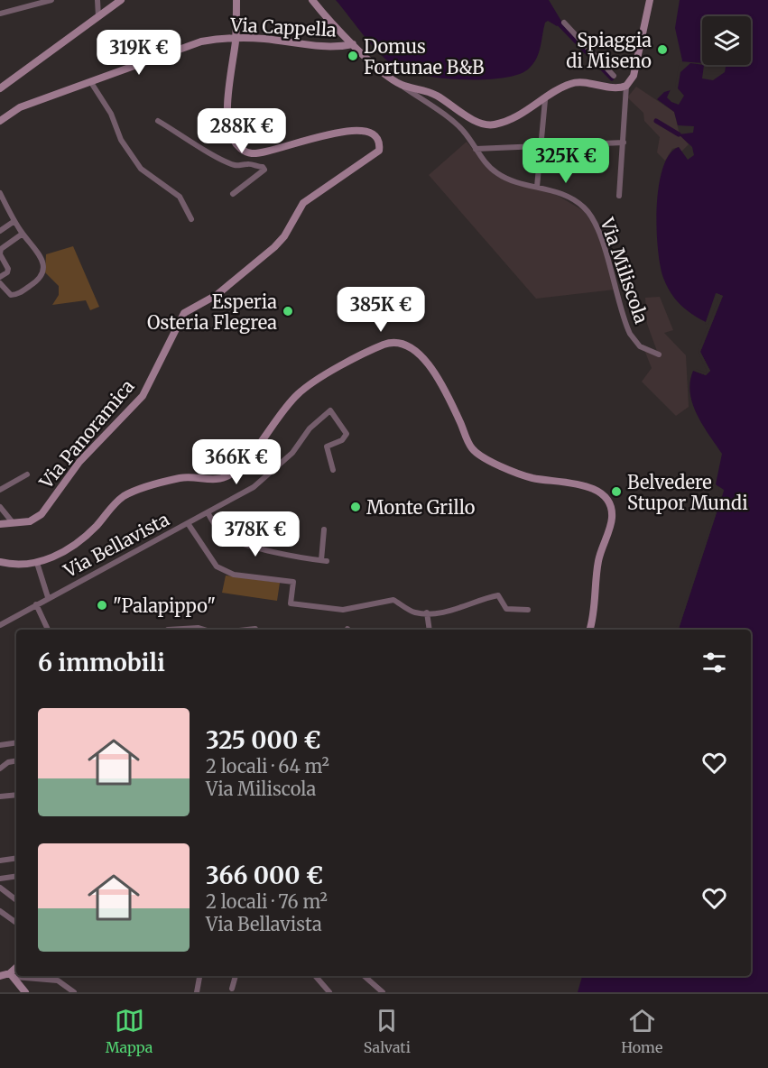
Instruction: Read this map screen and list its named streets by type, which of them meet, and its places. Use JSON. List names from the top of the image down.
{
  "streets": {
    "street": [
      "Via Cappella",
      "Via Miliscola",
      "Via Panoramica",
      "Via Bellavista"
    ]
  },
  "crossings": [
    ["Via Cappella", "Via Miliscola"]
  ],
  "places": [
    "Spiaggia di Miseno",
    "Domus Fortunae B&B",
    "Esperia Osteria Flegrea",
    "Belvedere Stupor Mundi",
    "Monte Grillo",
    "\"Palapippo\""
  ],
  "page": {
    "price": [
      "319K €",
      "288K €",
      "325K €",
      "385K €",
      "366K €",
      "378K €"
    ],
    "heading": "6 immobili",
    "list": [
      {
        "name": "325 000 €",
        "note": "2 locali · 64 m² · Via Miliscola"
      },
      {
        "name": "366 000 €",
        "note": "2 locali · 76 m² · Via Bellavista"
      }
    ],
    "tabs": ["Mappa", "Salvati", "Home"]
  }
}
